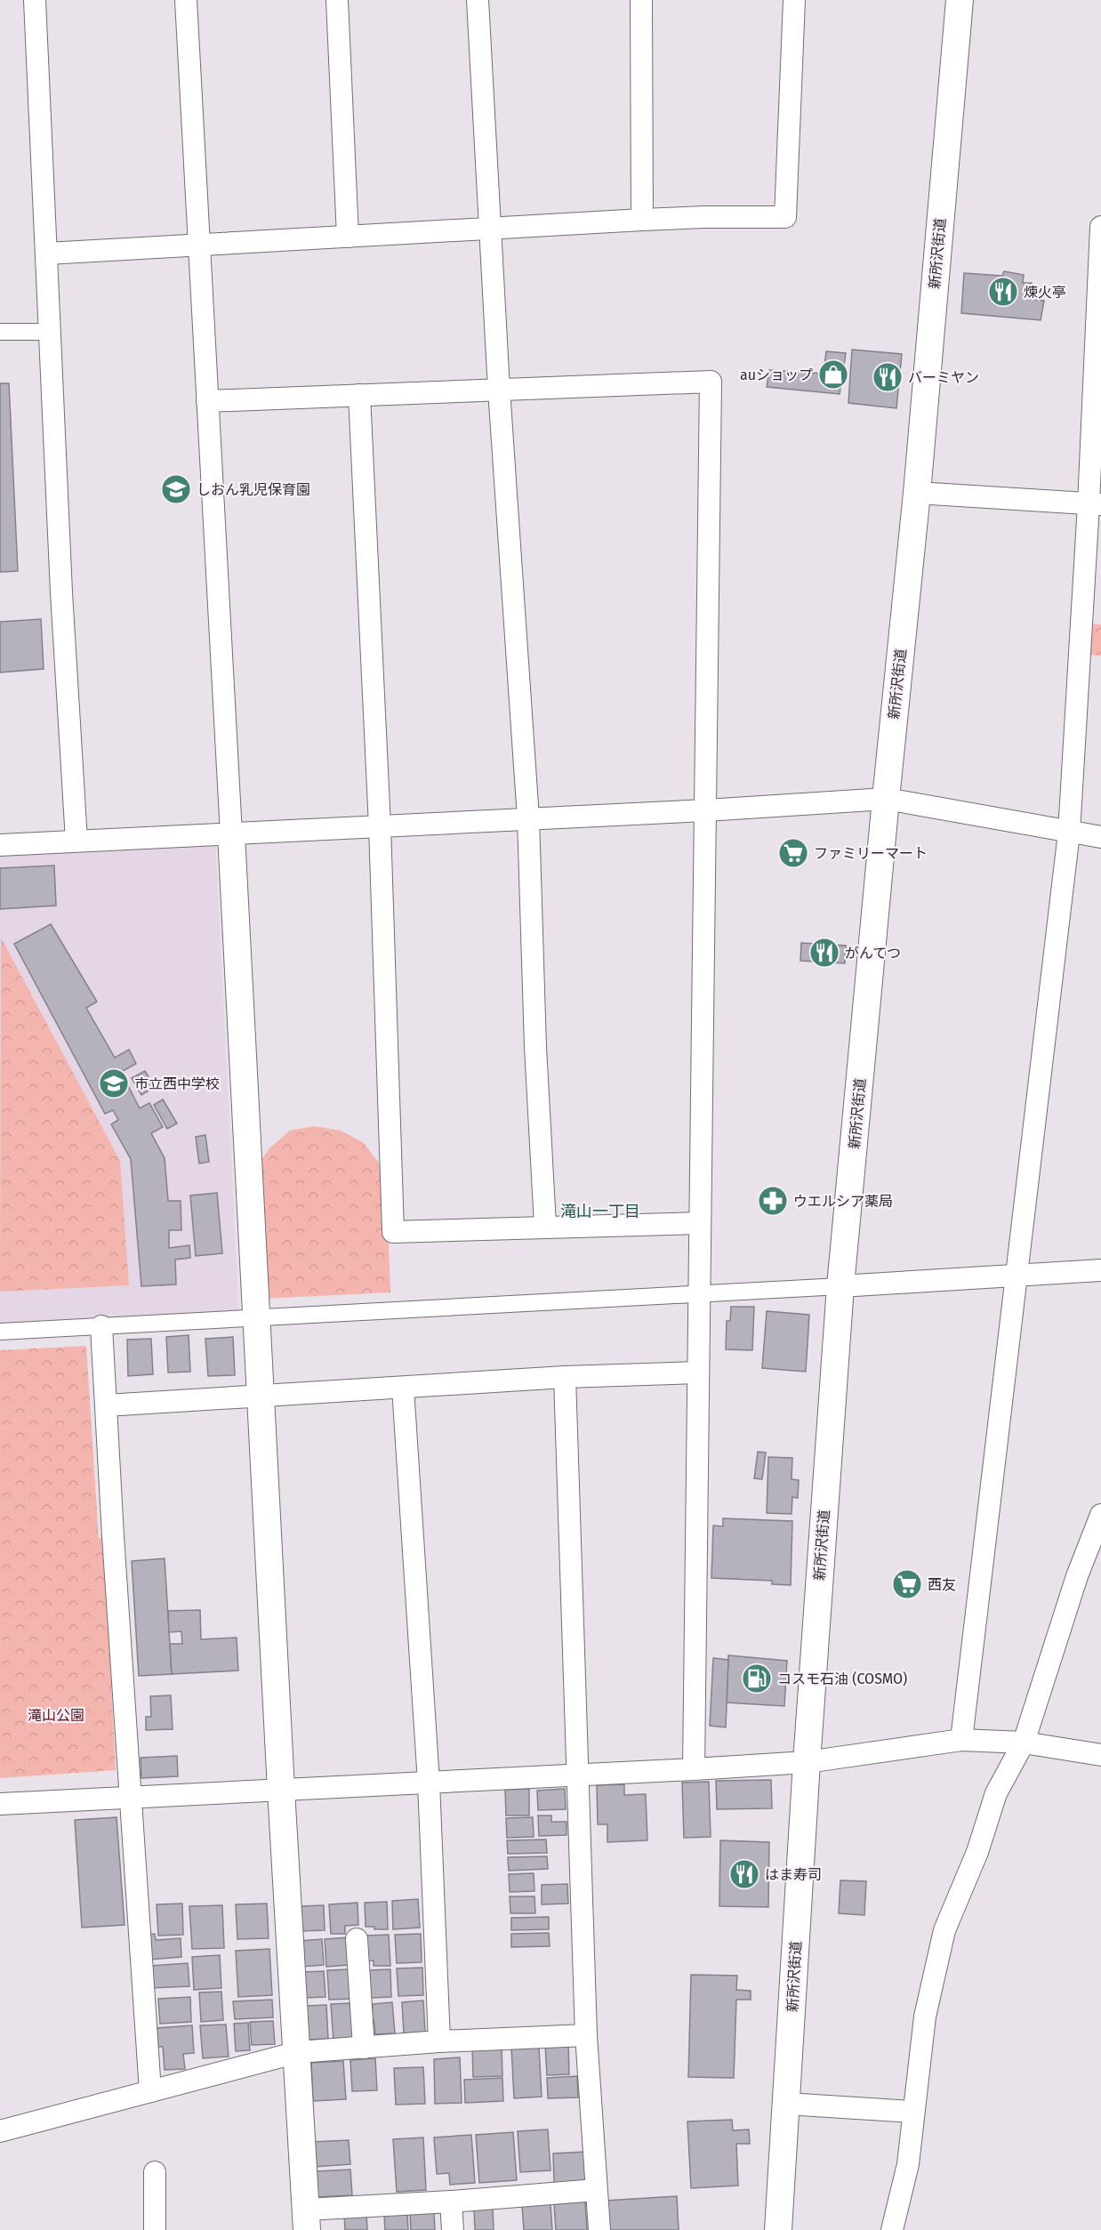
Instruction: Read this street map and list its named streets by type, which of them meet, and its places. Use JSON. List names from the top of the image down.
{
  "streets": {
    "street": ["新所沢街道"]
  },
  "districts": ["滝山一丁目"],
  "parks": ["滝山公園"],
  "places": {
    "restaurant": [
      "煉火亭",
      "バーミヤン",
      "がんてつ",
      "はま寿司"
    ],
    "shop": ["auショップ"],
    "school or university": ["しおん乳児保育園", "市立西中学校"],
    "supermarket": ["ファミリーマート", "西友"],
    "pharmacy": ["ウエルシア薬局"],
    "fuel station": ["コスモ石油 (COSMO)"]
  }
}
